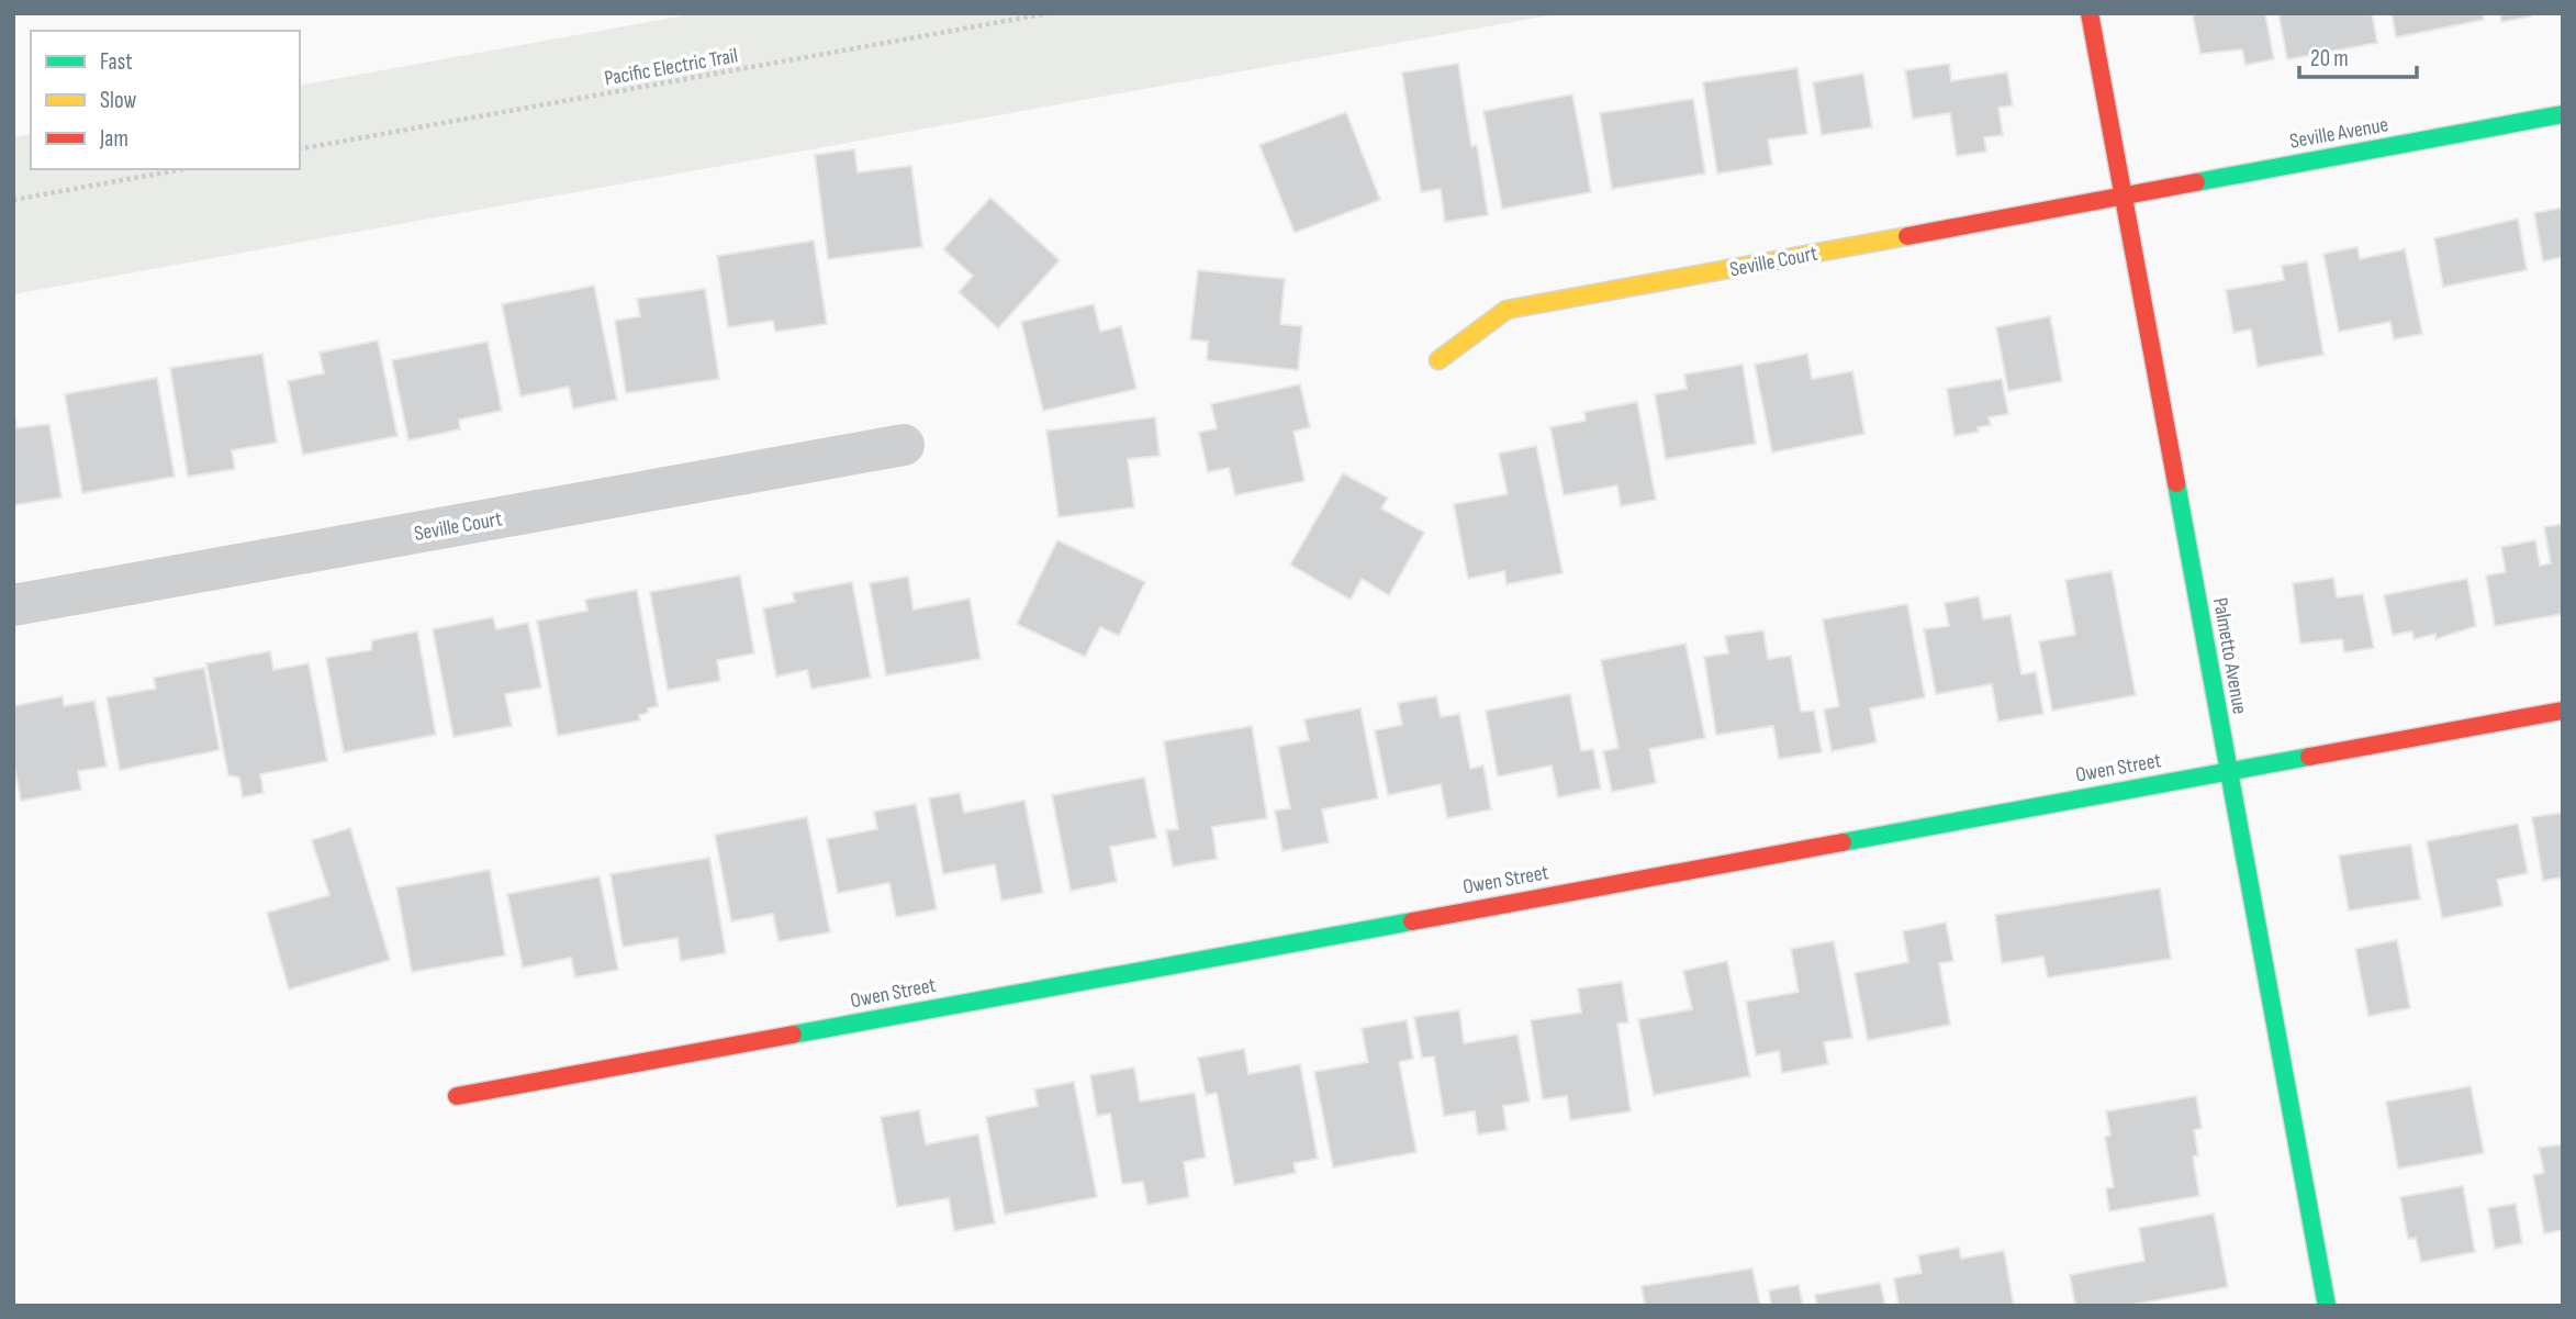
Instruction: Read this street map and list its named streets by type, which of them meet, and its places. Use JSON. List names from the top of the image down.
{
  "streets": {
    "street": [
      "Seville Avenue",
      "Seville Court",
      "Palmetto Avenue",
      "Owen Street"
    ],
    "path": ["Pacific Electric Trail"]
  },
  "crossings": [
    ["Seville Avenue", "Seville Court"],
    ["Seville Avenue", "Palmetto Avenue"],
    ["Seville Court", "Palmetto Avenue"],
    ["Palmetto Avenue", "Owen Street"]
  ],
  "legend": ["Fast", "Slow", "Jam"],
  "scale_bar": "20 m"
}
